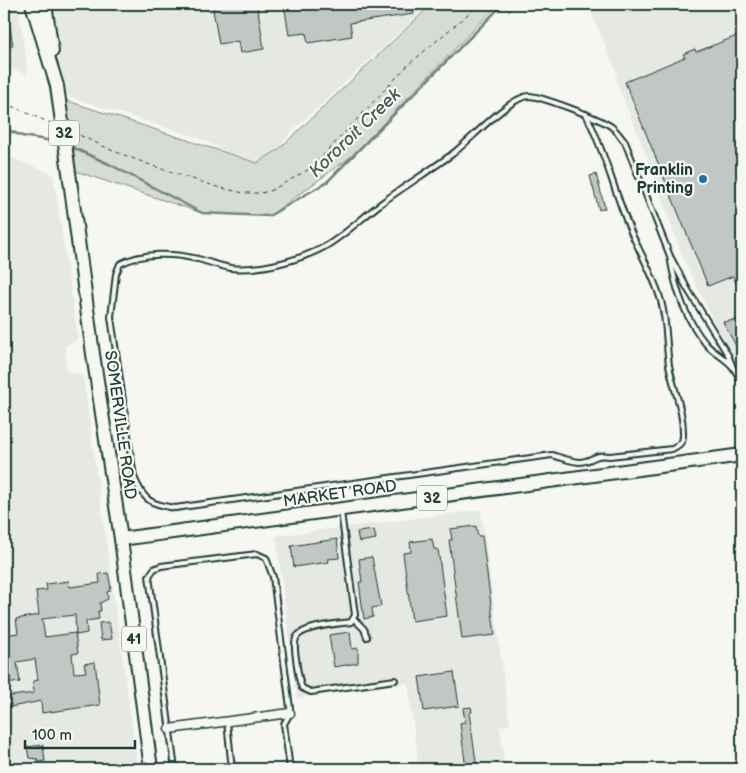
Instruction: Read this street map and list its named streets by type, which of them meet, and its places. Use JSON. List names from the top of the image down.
{
  "streets": {
    "main road": [
      "32",
      "SOMERVILLE ROAD",
      "MARKET ROAD",
      "41"
    ]
  },
  "crossings": [
    ["SOMERVILLE ROAD", "MARKET ROAD"]
  ],
  "water": ["Kororoit Creek"],
  "places": ["Franklin Printing"],
  "scale_bar": "100 m"
}
